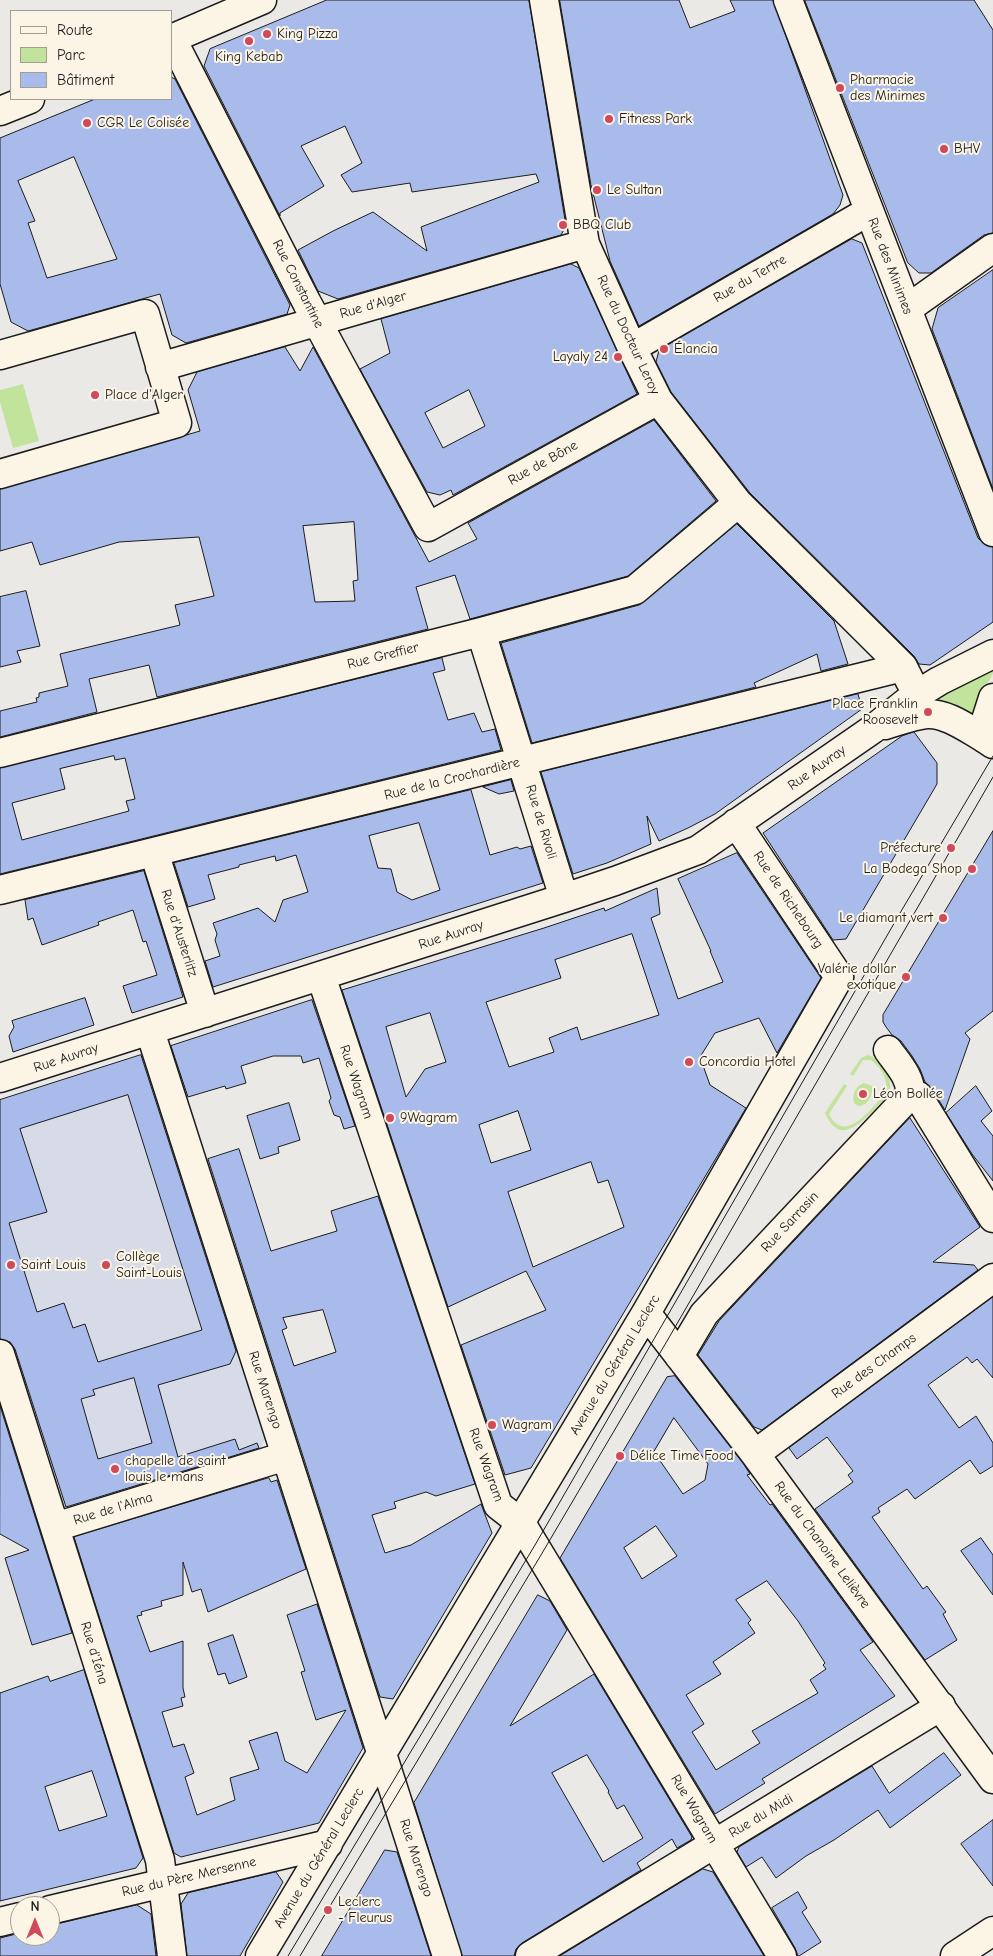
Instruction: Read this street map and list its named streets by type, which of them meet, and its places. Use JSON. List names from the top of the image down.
{
  "streets": {
    "street": [
      "Rue des Minimes",
      "Rue du Tertre",
      "Rue Constantine",
      "Rue d'Alger",
      "Rue du Docteur Leroy",
      "Rue de Bône",
      "Rue Greffier",
      "Rue Auvray",
      "Rue de la Crochardière",
      "Rue de Rivoli",
      "Rue de Richebourg",
      "Rue d'Austerlitz",
      "Rue Wagram",
      "Rue Sarrasin",
      "Avenue du Général Leclerc",
      "Rue des Champs",
      "Rue Marengo",
      "Rue de l'Alma",
      "Rue du Chanoine Lelièvre",
      "Rue d'Iéna",
      "Rue du Midi",
      "Rue du Père Mersenne"
    ]
  },
  "crossings": [
    ["Rue des Minimes", "Rue du Tertre"],
    ["Rue du Tertre", "Rue du Docteur Leroy"],
    ["Rue Constantine", "Rue d'Alger"],
    ["Rue Constantine", "Rue de Bône"],
    ["Rue d'Alger", "Rue du Docteur Leroy"],
    ["Rue du Docteur Leroy", "Rue de Bône"],
    ["Rue du Docteur Leroy", "Rue Greffier"],
    ["Rue du Docteur Leroy", "Rue Auvray"],
    ["Rue du Docteur Leroy", "Rue de la Crochardière"],
    ["Rue Greffier", "Rue de Rivoli"],
    ["Rue Auvray", "Rue de Rivoli"],
    ["Rue Auvray", "Rue de Richebourg"],
    ["Rue Auvray", "Rue d'Austerlitz"],
    ["Rue Auvray", "Rue Wagram"],
    ["Rue Auvray", "Rue Marengo"],
    ["Rue de la Crochardière", "Rue de Rivoli"],
    ["Rue de la Crochardière", "Rue d'Austerlitz"],
    ["Rue de Richebourg", "Avenue du Général Leclerc"],
    ["Rue Wagram", "Avenue du Général Leclerc"],
    ["Rue Wagram", "Rue du Midi"],
    ["Rue Sarrasin", "Rue du Chanoine Lelièvre"],
    ["Avenue du Général Leclerc", "Rue Marengo"],
    ["Avenue du Général Leclerc", "Rue du Chanoine Lelièvre"],
    ["Avenue du Général Leclerc", "Rue du Père Mersenne"],
    ["Rue des Champs", "Rue du Chanoine Lelièvre"],
    ["Rue Marengo", "Rue de l'Alma"],
    ["Rue de l'Alma", "Rue d'Iéna"],
    ["Rue du Chanoine Lelièvre", "Rue du Midi"],
    ["Rue d'Iéna", "Rue du Père Mersenne"]
  ],
  "places": [
    "King Pizza",
    "King Kebab",
    "Pharmacie des Minimes",
    "Fitness Park",
    "CGR Le Colisée",
    "BHV",
    "Le Sultan",
    "BBQ Club",
    "Élancia",
    "Layaly 24",
    "Place d'Alger",
    "Place Franklin Roosevelt",
    "Préfecture",
    "La Bodega Shop",
    "Le diamant vert",
    "Valérie dollar exotique",
    "Concordia Hotel",
    "Léon Bollée",
    "9Wagram",
    "Saint Louis",
    "Collège Saint-Louis",
    "Wagram",
    "Délice Time Food",
    "chapelle de saint louis le mans",
    "Leclerc - Fleurus"
  ],
  "legend": ["Route", "Parc", "Bâtiment"],
  "north": "top"
}
